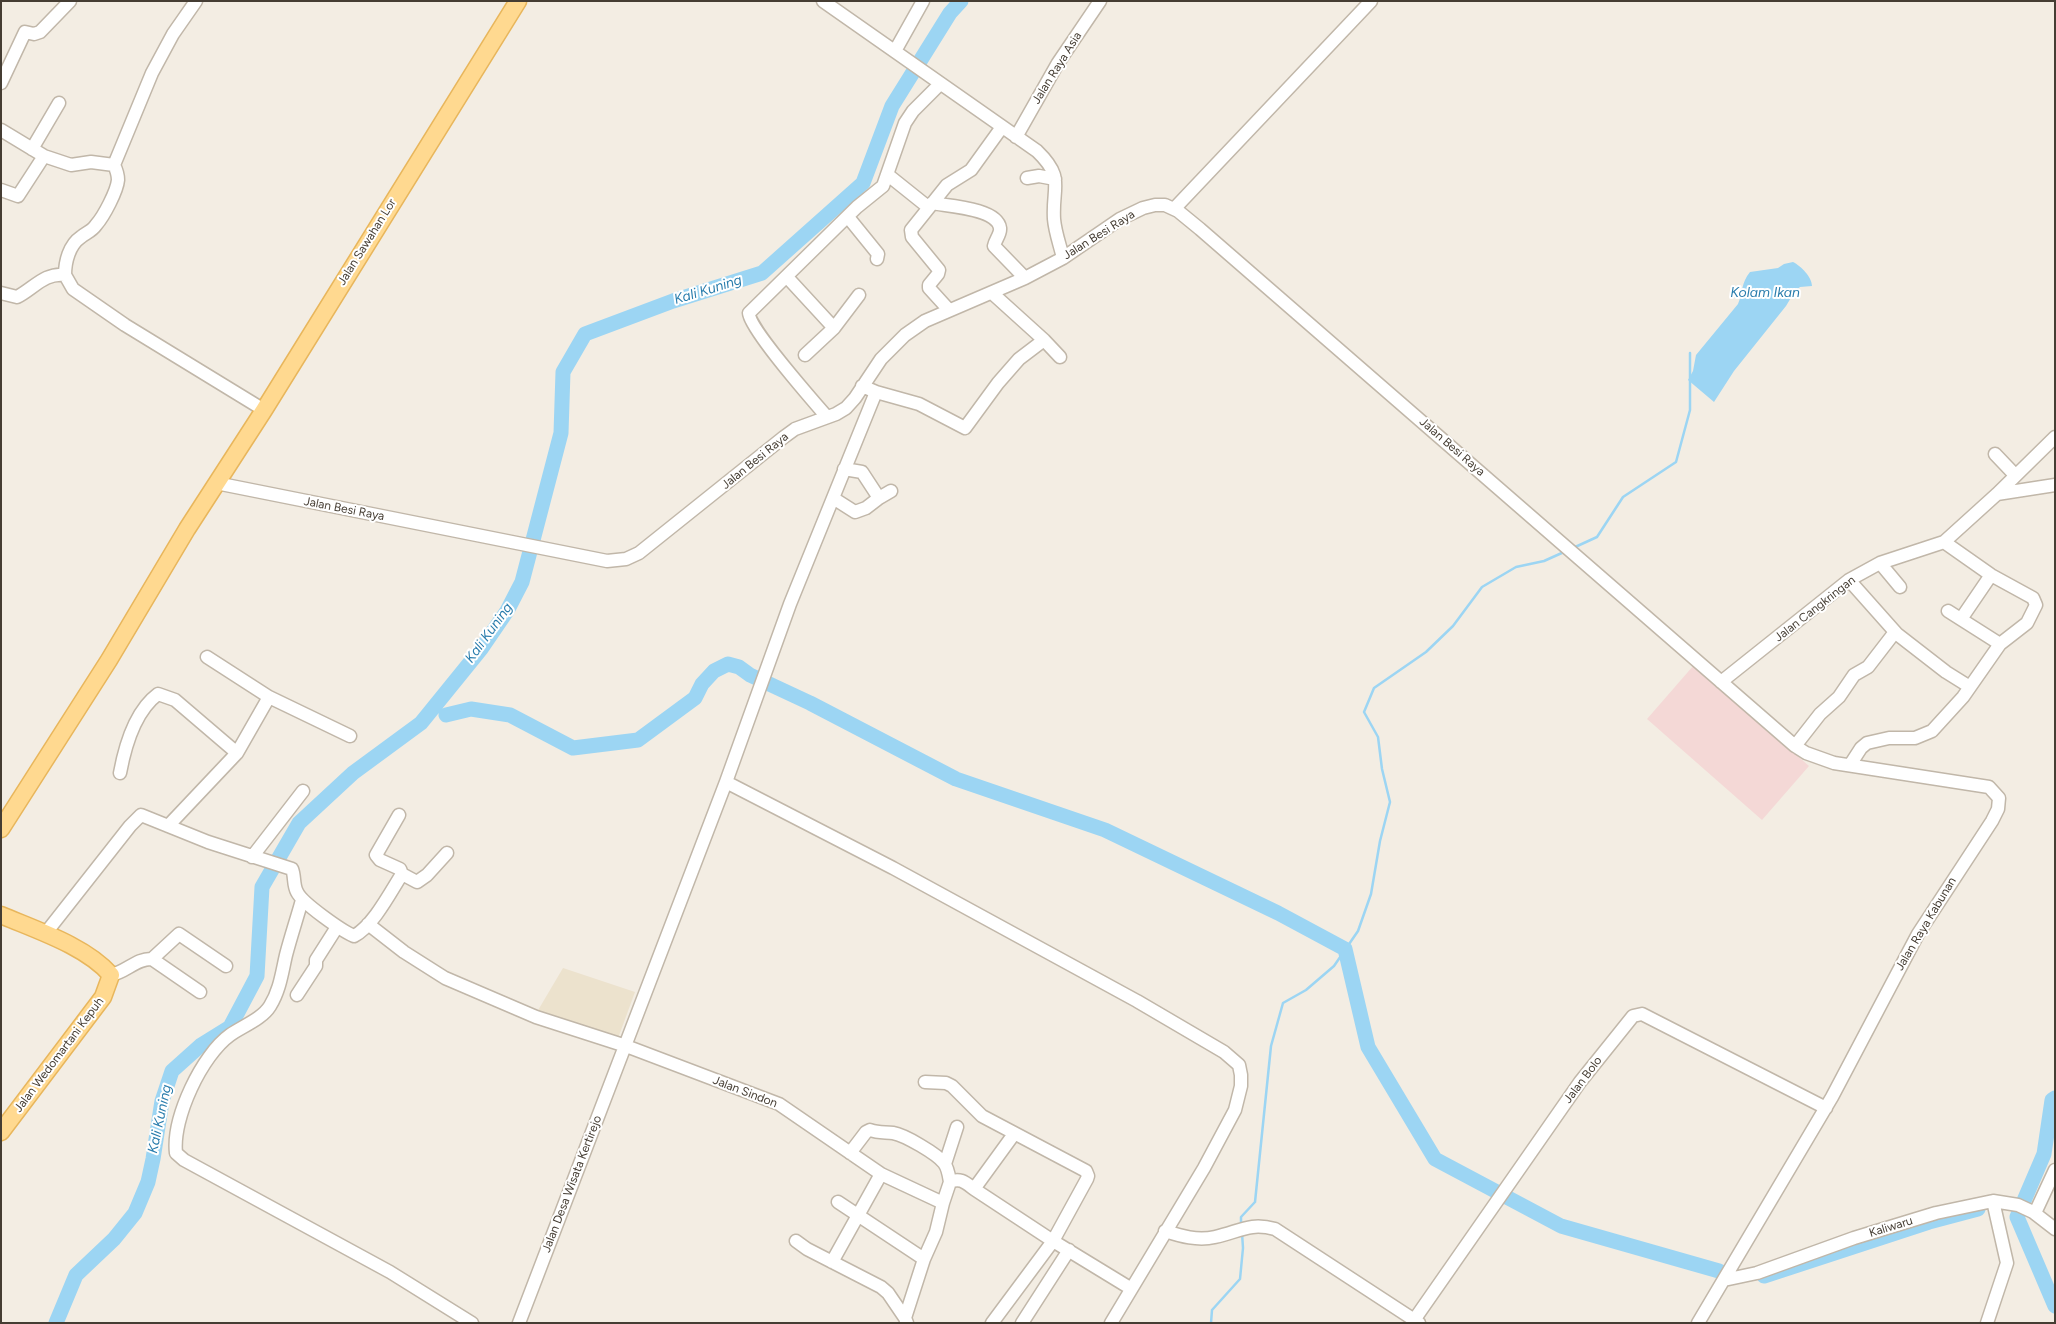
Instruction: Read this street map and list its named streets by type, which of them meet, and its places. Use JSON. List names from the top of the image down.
{
  "streets": {
    "main road": ["Jalan Sawahan Lor", "Jalan Wedomartani Kepuh"],
    "street": [
      "Jalan Raya Asia",
      "Jalan Besi Raya",
      "Jalan Cangkringan",
      "Jalan Raya Kabunan",
      "Jalan Bolo",
      "Jalan Sindon",
      "Jalan Desa Wisata Kertirejo",
      "Kaliwaru"
    ]
  },
  "crossings": [
    ["Jalan Besi Raya", "Jalan Sawahan Lor"],
    ["Jalan Besi Raya", "Jalan Cangkringan"],
    ["Jalan Besi Raya", "Jalan Raya Kabunan"],
    ["Jalan Cangkringan", "Jalan Raya Kabunan"],
    ["Jalan Raya Kabunan", "Jalan Bolo"],
    ["Jalan Raya Kabunan", "Kaliwaru"],
    ["Jalan Sindon", "Jalan Desa Wisata Kertirejo"]
  ],
  "water": ["Kali Kuning", "Kolam Ikan"]
}
